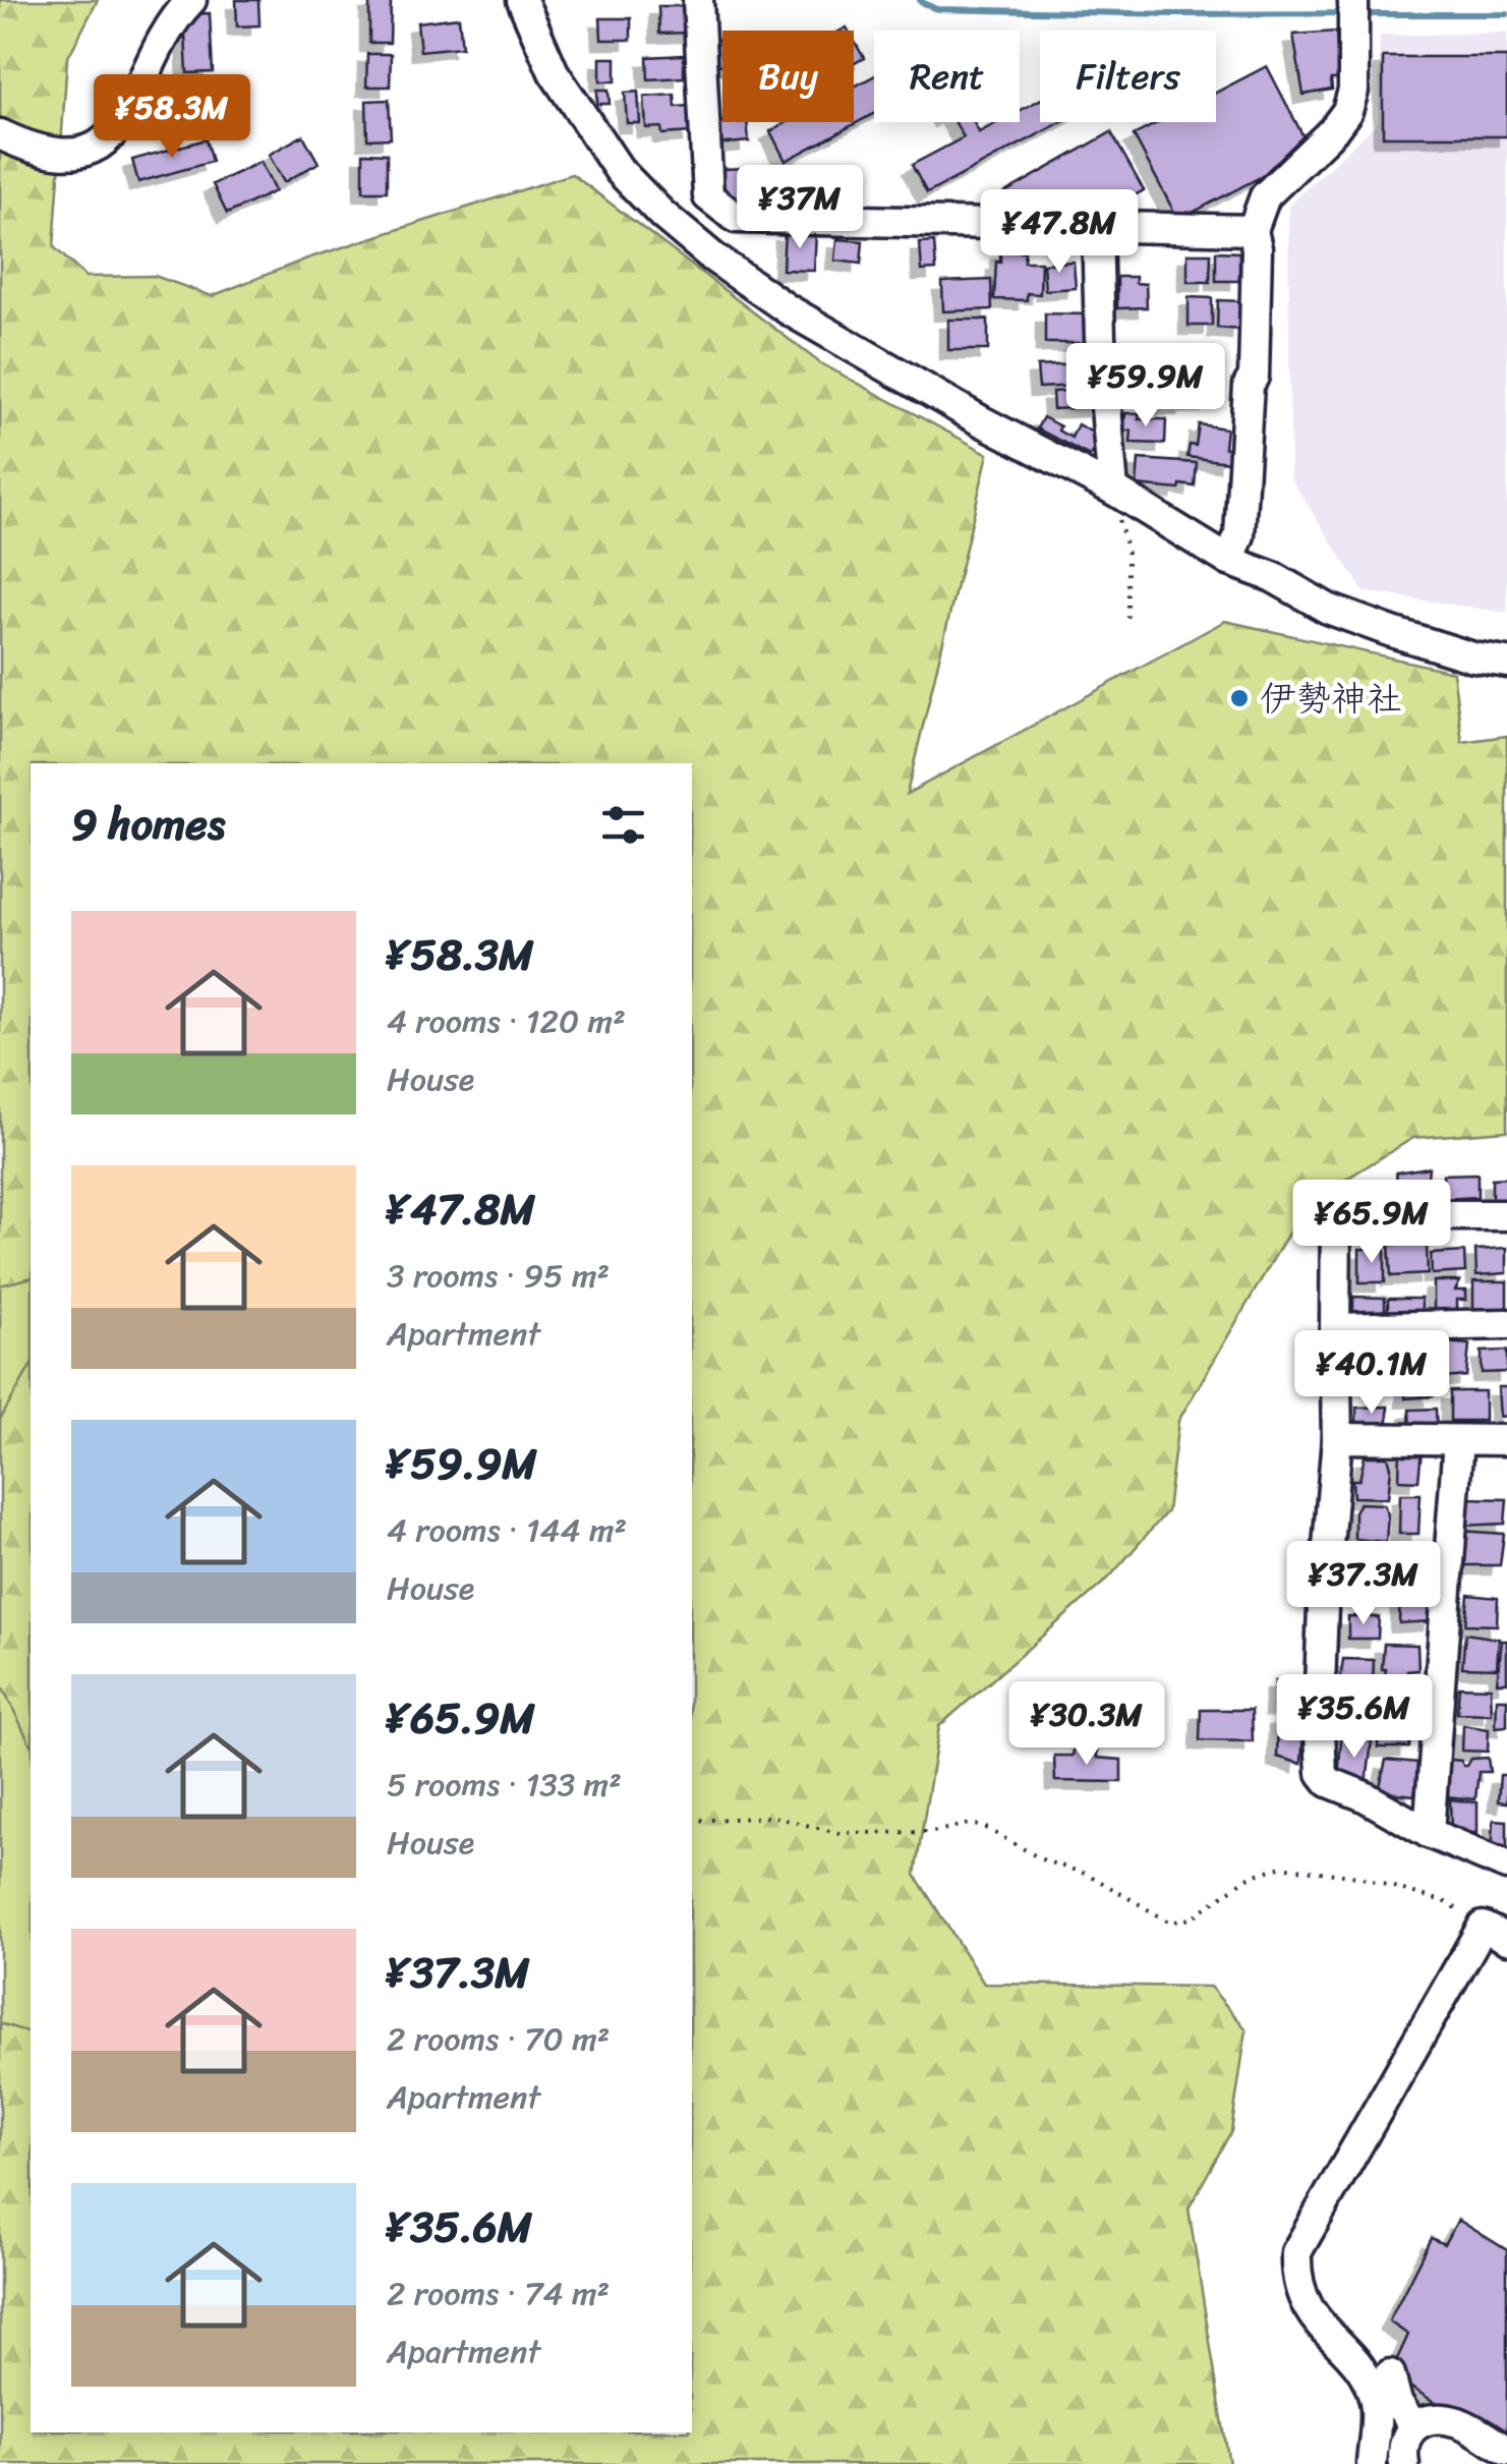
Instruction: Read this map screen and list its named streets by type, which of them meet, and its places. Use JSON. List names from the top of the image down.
{
  "places": ["伊勢神社"],
  "page": {
    "chip": ["Buy", "Rent", "Filters"],
    "price": [
      "¥58.3M",
      "¥37M",
      "¥47.8M",
      "¥59.9M",
      "¥65.9M",
      "¥40.1M",
      "¥37.3M",
      "¥35.6M",
      "¥30.3M"
    ],
    "heading": "9 homes",
    "list": [
      {
        "name": "¥58.3M",
        "note": "4 rooms · 120 m² · House"
      },
      {
        "name": "¥47.8M",
        "note": "3 rooms · 95 m² · Apartment"
      },
      {
        "name": "¥59.9M",
        "note": "4 rooms · 144 m² · House"
      },
      {
        "name": "¥65.9M",
        "note": "5 rooms · 133 m² · House"
      },
      {
        "name": "¥37.3M",
        "note": "2 rooms · 70 m² · Apartment"
      },
      {
        "name": "¥35.6M",
        "note": "2 rooms · 74 m² · Apartment"
      }
    ]
  }
}
